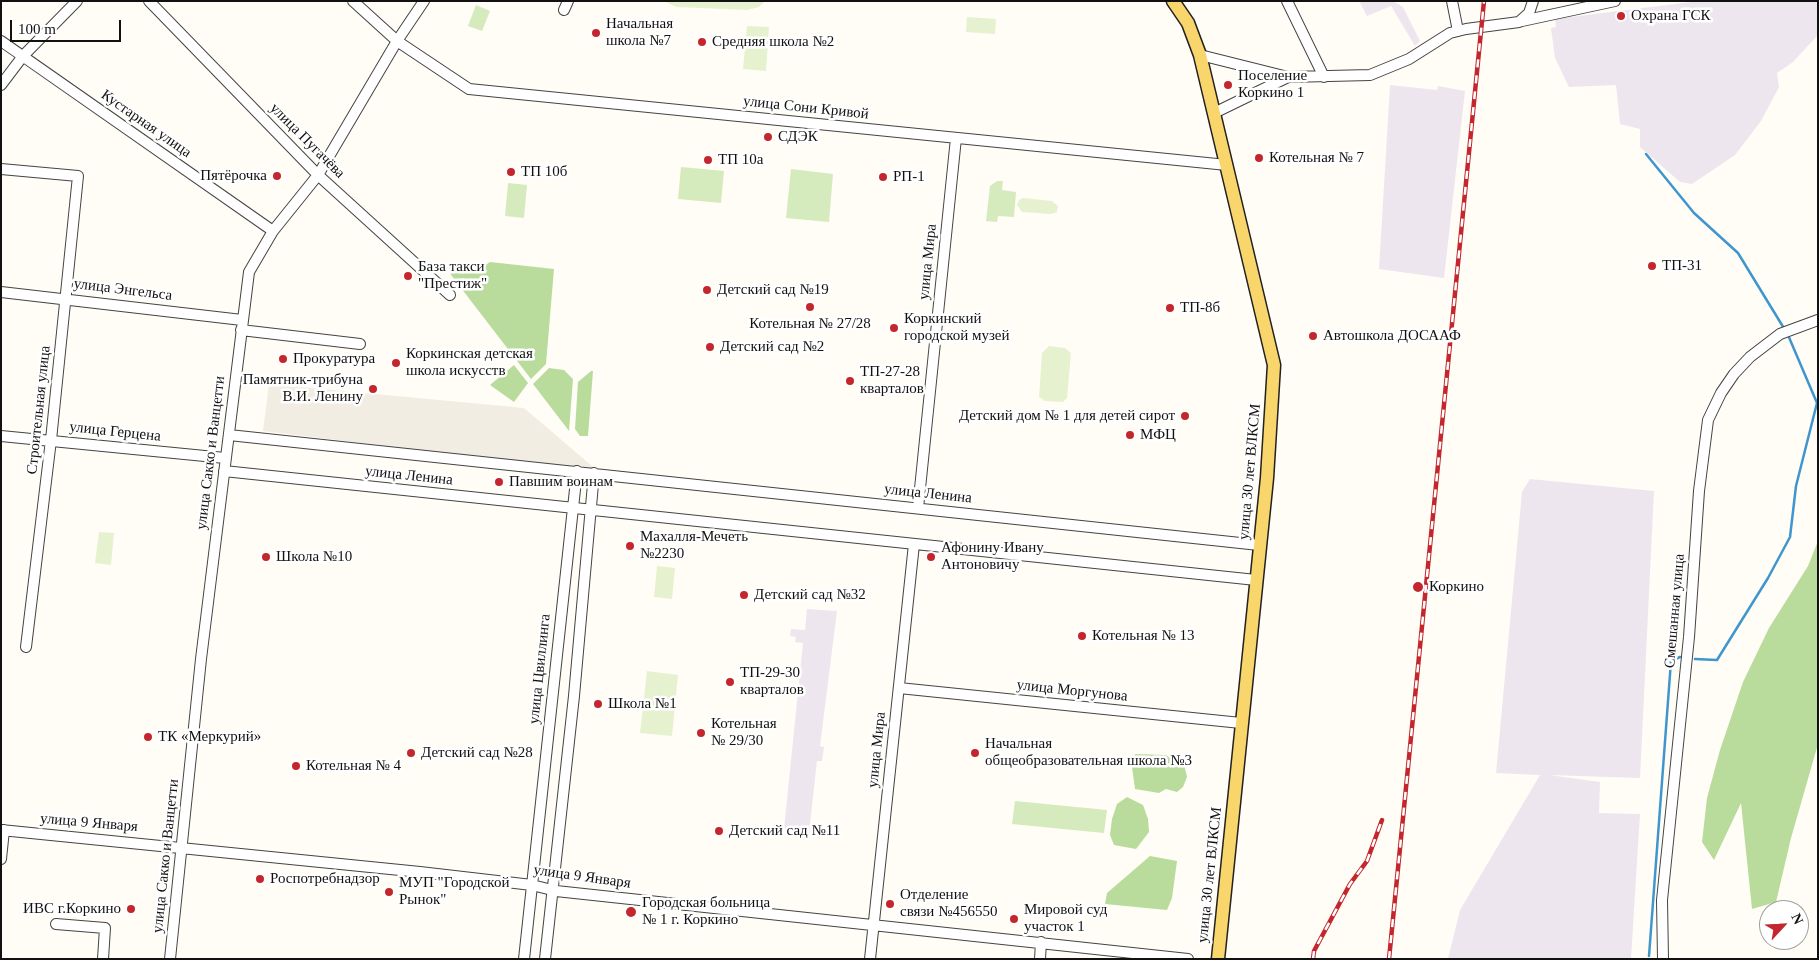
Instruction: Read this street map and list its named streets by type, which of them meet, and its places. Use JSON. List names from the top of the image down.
{
  "streets": {
    "main road": ["улица 30 лет ВЛКСМ"],
    "street": [
      "улица Сони Кривой",
      "Кустарная улица",
      "улица Пугачёва",
      "улица Мира",
      "улица Энгельса",
      "Строительная улица",
      "улица Герцена",
      "улица Сакко и Ванцетти",
      "улица Ленина",
      "Смешанная улица",
      "улица Цвиллинга",
      "улица Моргунова",
      "улица 9 Января"
    ]
  },
  "crossings": [
    ["улица Сони Кривой", "улица Мира"],
    ["улица Сони Кривой", "улица Сакко и Ванцетти"],
    ["улица Сони Кривой", "улица 30 лет ВЛКСМ"],
    ["Кустарная улица", "улица Сакко и Ванцетти"],
    ["улица Пугачёва", "улица Сакко и Ванцетти"],
    ["улица Мира", "улица Ленина"],
    ["улица Мира", "улица Моргунова"],
    ["улица Мира", "улица 9 Января"],
    ["улица Энгельса", "Строительная улица"],
    ["улица Энгельса", "улица Сакко и Ванцетти"],
    ["Строительная улица", "улица Герцена"],
    ["улица Герцена", "улица Сакко и Ванцетти"],
    ["улица Сакко и Ванцетти", "улица Ленина"],
    ["улица Сакко и Ванцетти", "улица 9 Января"],
    ["улица 30 лет ВЛКСМ", "улица Ленина"],
    ["улица 30 лет ВЛКСМ", "улица Моргунова"],
    ["улица Ленина", "улица Цвиллинга"],
    ["улица Цвиллинга", "улица 9 Января"]
  ],
  "places": [
    "Охрана ГСК",
    "Начальная школа №7",
    "Средняя школа №2",
    "Поселение Коркино 1",
    "СДЭК",
    "Котельная № 7",
    "ТП 10а",
    "ТП 10б",
    "Пятёрочка",
    "РП-1",
    "ТП-31",
    "База такси \"Престиж\"",
    "Детский сад №19",
    "Котельная № 27/28",
    "ТП-8б",
    "Коркинский городской музей",
    "Автошкола ДОСААФ",
    "Детский сад №2",
    "Прокуратура",
    "Коркинская детская школа искусств",
    "ТП-27-28 кварталов",
    "Памятник-трибуна В.И. Ленину",
    "Детский дом № 1 для детей сирот",
    "МФЦ",
    "Павшим воинам",
    "Махалля-Мечеть №2230",
    "Школа №10",
    "Афонину Ивану Антоновичу",
    "Коркино",
    "Детский сад №32",
    "Котельная № 13",
    "ТП-29-30 кварталов",
    "Школа №1",
    "Котельная № 29/30",
    "ТК «Меркурий»",
    "Детский сад №28",
    "Начальная общеобразовательная школа №3",
    "Котельная № 4",
    "Детский сад №11",
    "Роспотребнадзор",
    "МУП \"Городской Рынок\"",
    "Отделение связи №456550",
    "ИВС г.Коркино",
    "Городская больница № 1 г. Коркино",
    "Мировой суд участок 1"
  ],
  "scale_bar": "100 m",
  "north": "top right"
}
